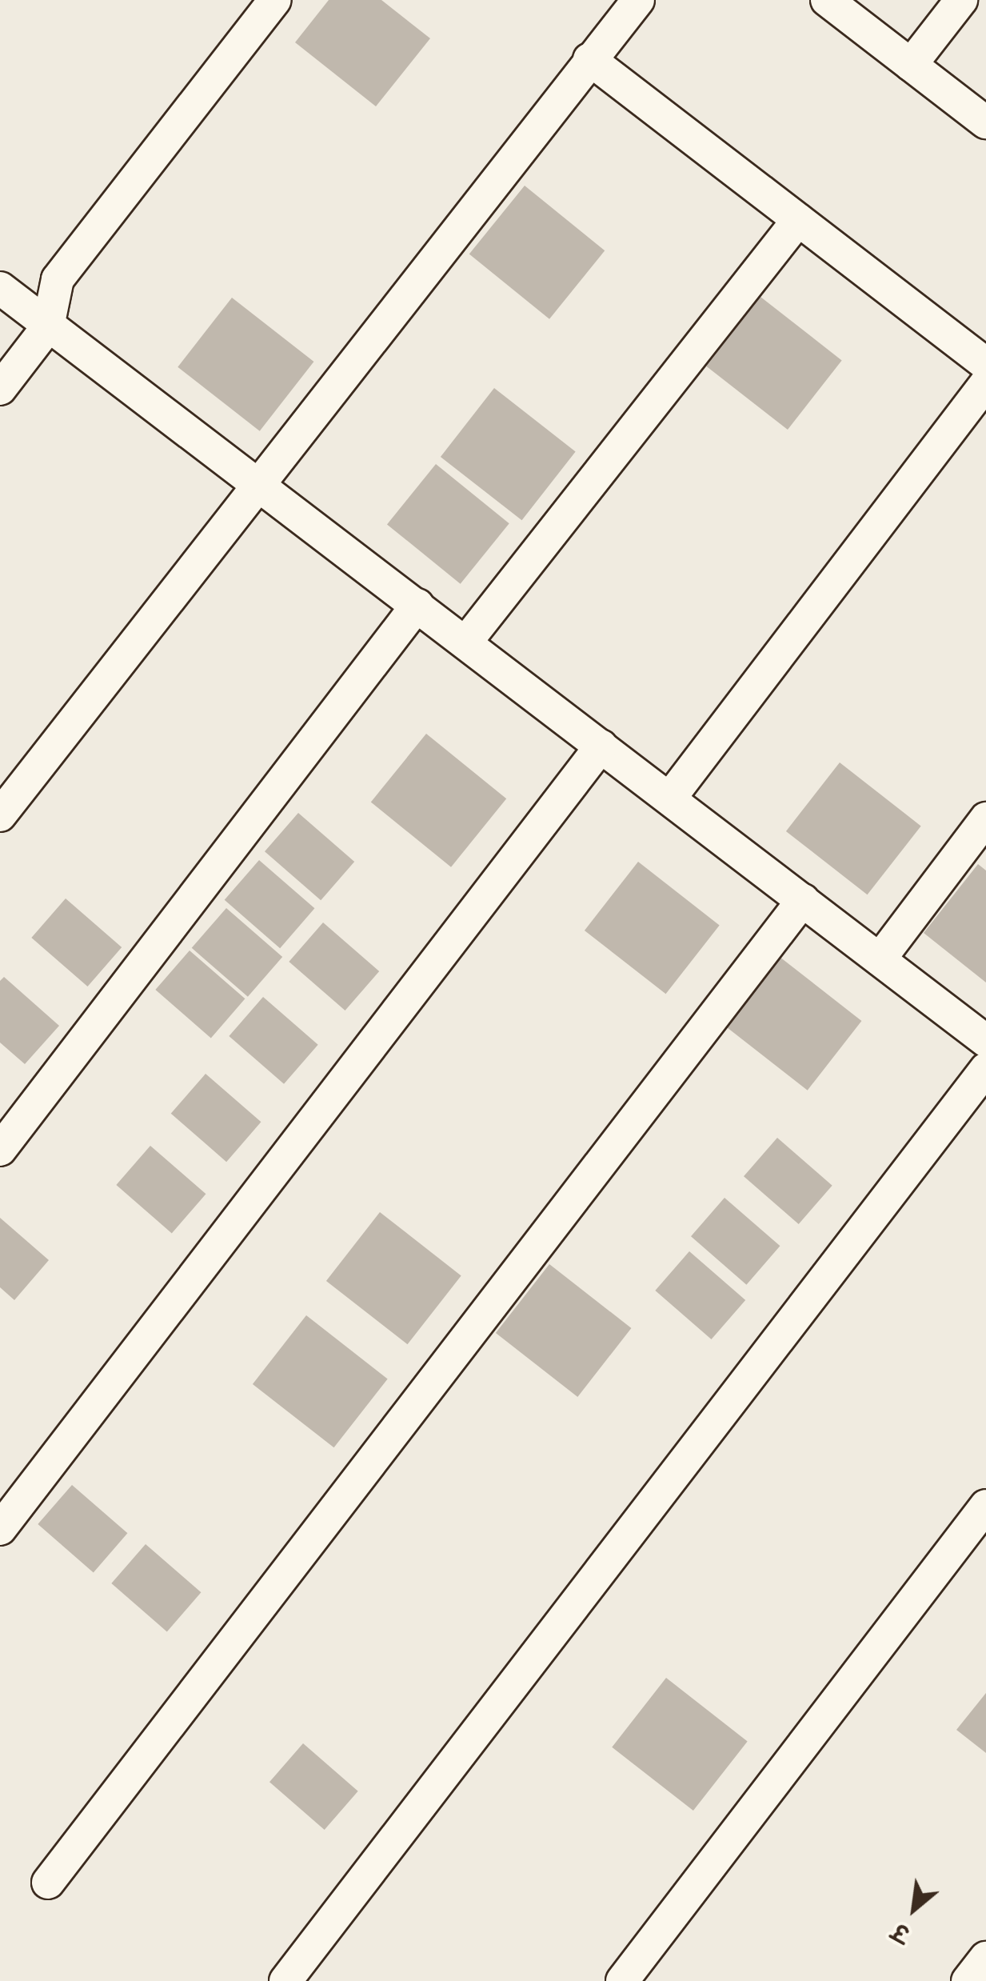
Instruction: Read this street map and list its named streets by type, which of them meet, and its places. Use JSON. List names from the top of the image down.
{
  "north": "bottom left"
}
